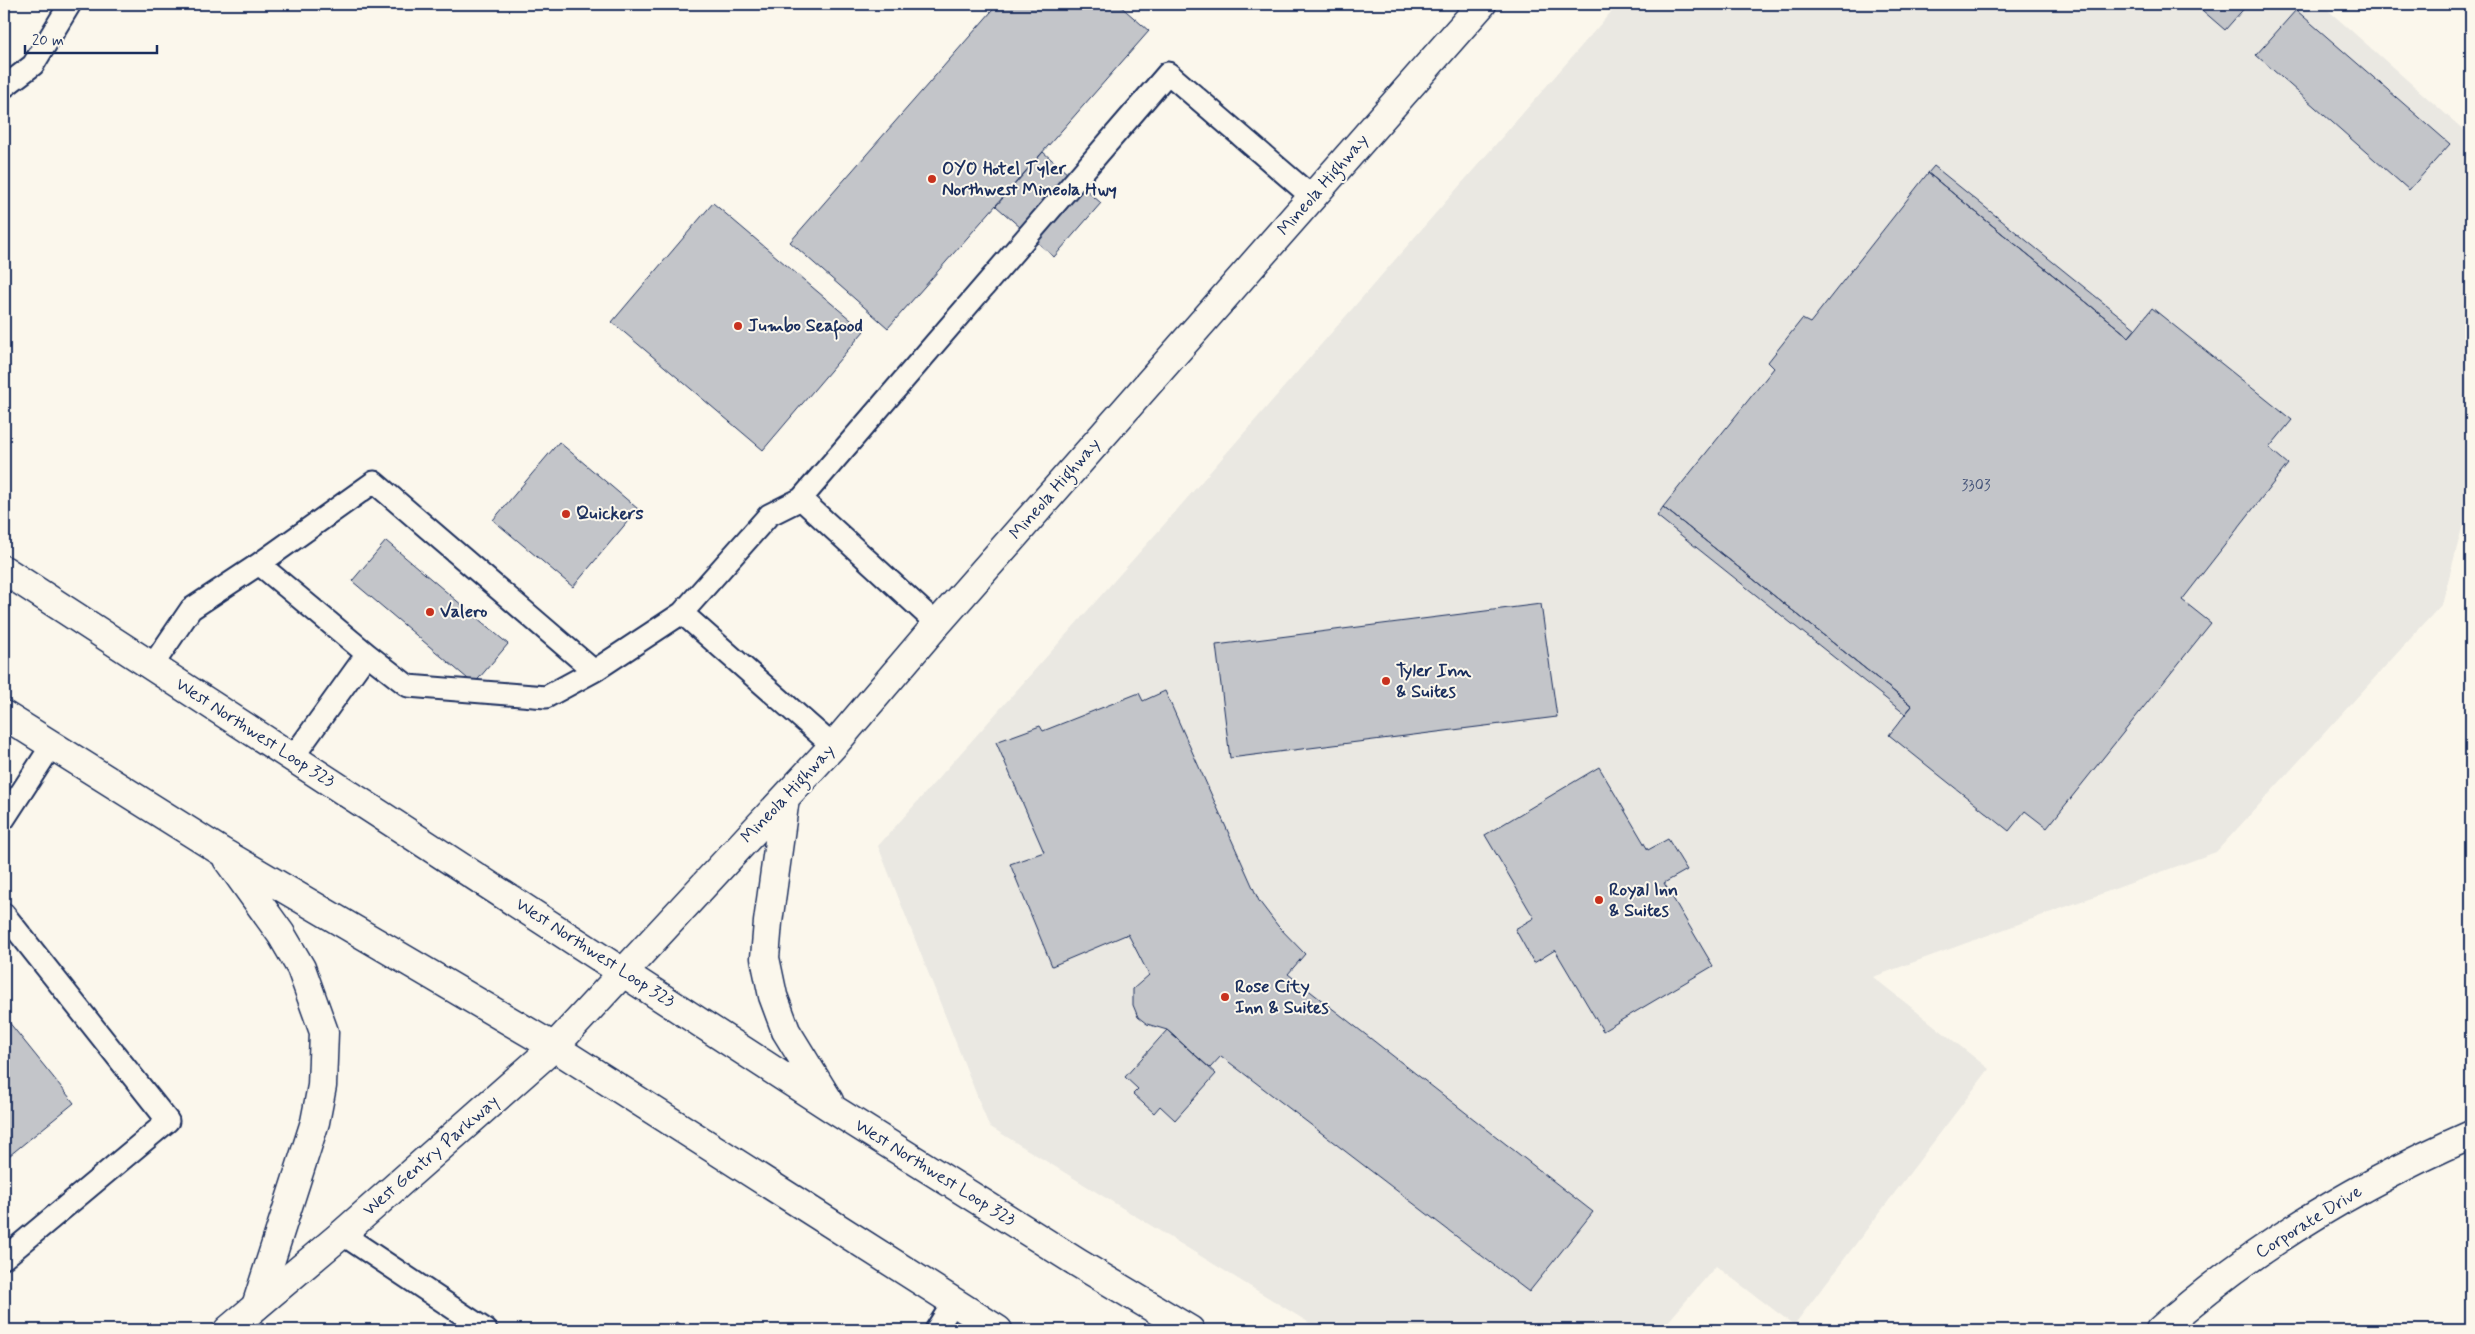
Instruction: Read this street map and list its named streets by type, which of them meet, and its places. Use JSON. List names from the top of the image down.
{
  "streets": {
    "main road": [
      "Mineola Highway",
      "West Northwest Loop 323",
      "West Gentry Parkway",
      "Corporate Drive"
    ]
  },
  "crossings": [
    ["Mineola Highway", "West Northwest Loop 323"],
    ["Mineola Highway", "West Gentry Parkway"],
    ["West Northwest Loop 323", "West Gentry Parkway"]
  ],
  "places": [
    "OYO Hotel Tyler Northwest Mineola Hwy",
    "Jumbo Seafood",
    "Quickers",
    "Valero",
    "Tyler Inn & Suites",
    "Royal Inn & Suites",
    "Rose City Inn & Suites"
  ],
  "house_numbers": ["3303"],
  "scale_bar": "20 m"
}
